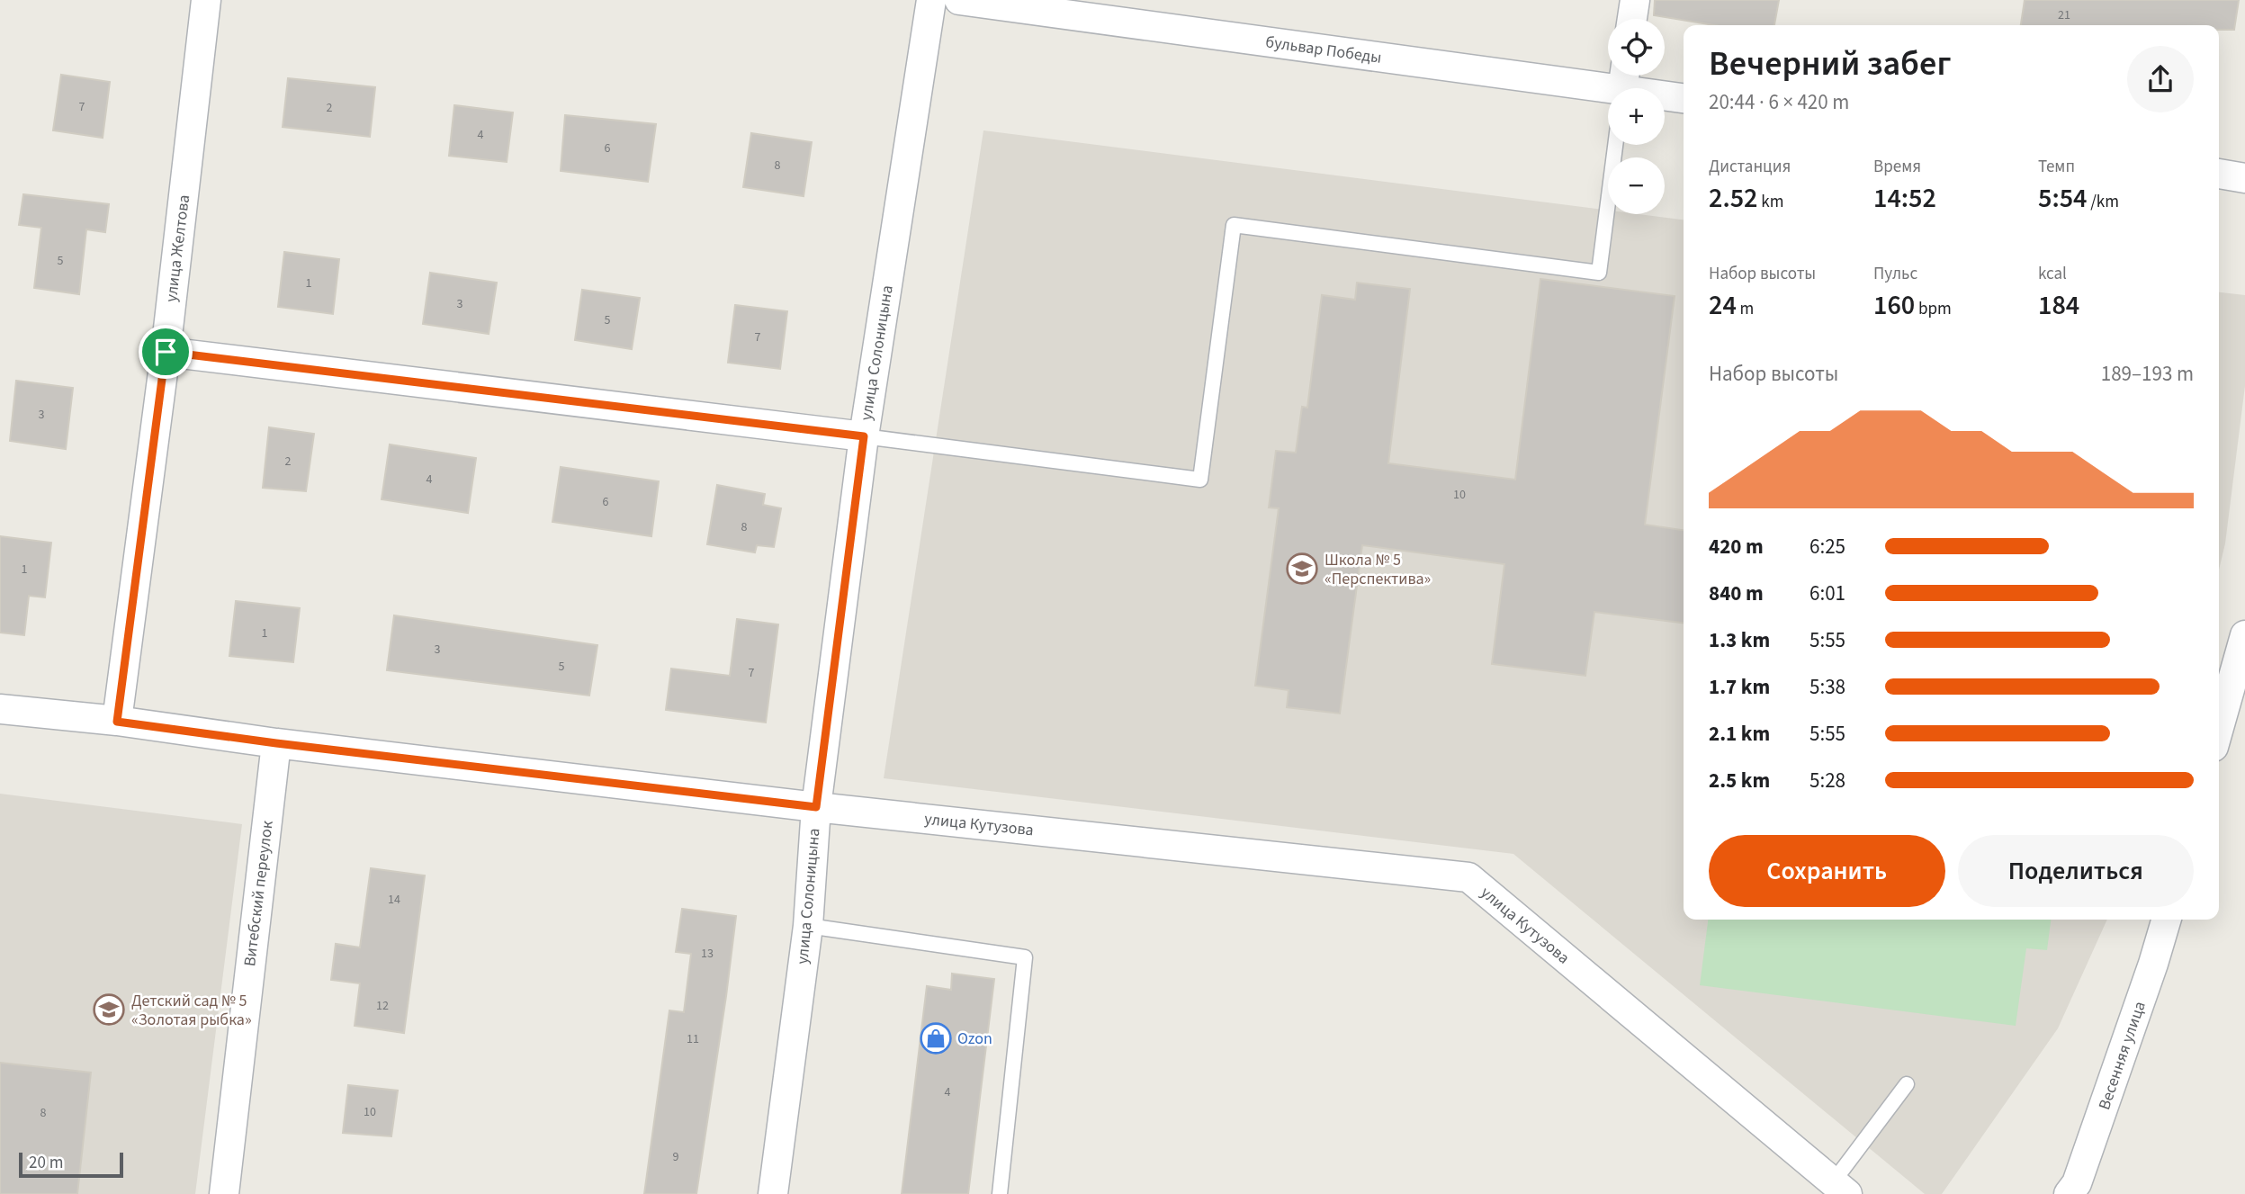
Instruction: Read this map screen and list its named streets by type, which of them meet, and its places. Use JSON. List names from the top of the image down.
{
  "streets": {
    "street": [
      "бульвар Победы",
      "улица Желтова",
      "улица Солоницына",
      "улица Кутузова",
      "Витебский переулок",
      "Весенняя улица"
    ]
  },
  "crossings": [
    ["улица Желтова", "улица Кутузова"],
    ["улица Солоницына", "улица Кутузова"],
    ["улица Кутузова", "Витебский переулок"]
  ],
  "places": {
    "school or university": ["Школа № 5 «Перспектива»", "Детский сад № 5 «Золотая рыбка»"],
    "shop": ["Ozon"]
  },
  "house_numbers": [
    "21",
    "7",
    "2",
    "4",
    "6",
    "8",
    "5",
    "1",
    "3",
    "5",
    "7",
    "3",
    "2",
    "4",
    "10",
    "6",
    "8",
    "1",
    "1",
    "3",
    "5",
    "7",
    "14",
    "13",
    "12",
    "11",
    "4",
    "10",
    "8",
    "9"
  ],
  "scale_bar": "20 m",
  "page": {
    "map_buttons": ["+", "−"],
    "heading": ["Вечерний забег", "20:44 · 6 × 420 m"],
    "stats": [
      ["Дистанция", "2.52 km"],
      ["Время", "14:52"],
      ["Темп", "5:54 /km"],
      ["Набор высоты", "24 m"],
      ["Пульс", "160 bpm"],
      ["kcal", "184"]
    ],
    "chart": ["Набор высоты", "189–193 m"],
    "list": [
      {
        "name": "420 m",
        "note": "6:25"
      },
      {
        "name": "840 m",
        "note": "6:01"
      },
      {
        "name": "1.3 km",
        "note": "5:55"
      },
      {
        "name": "1.7 km",
        "note": "5:38"
      },
      {
        "name": "2.1 km",
        "note": "5:55"
      },
      {
        "name": "2.5 km",
        "note": "5:28"
      }
    ],
    "buttons": ["Сохранить", "Поделиться"],
    "scale": "20 m"
  }
}
